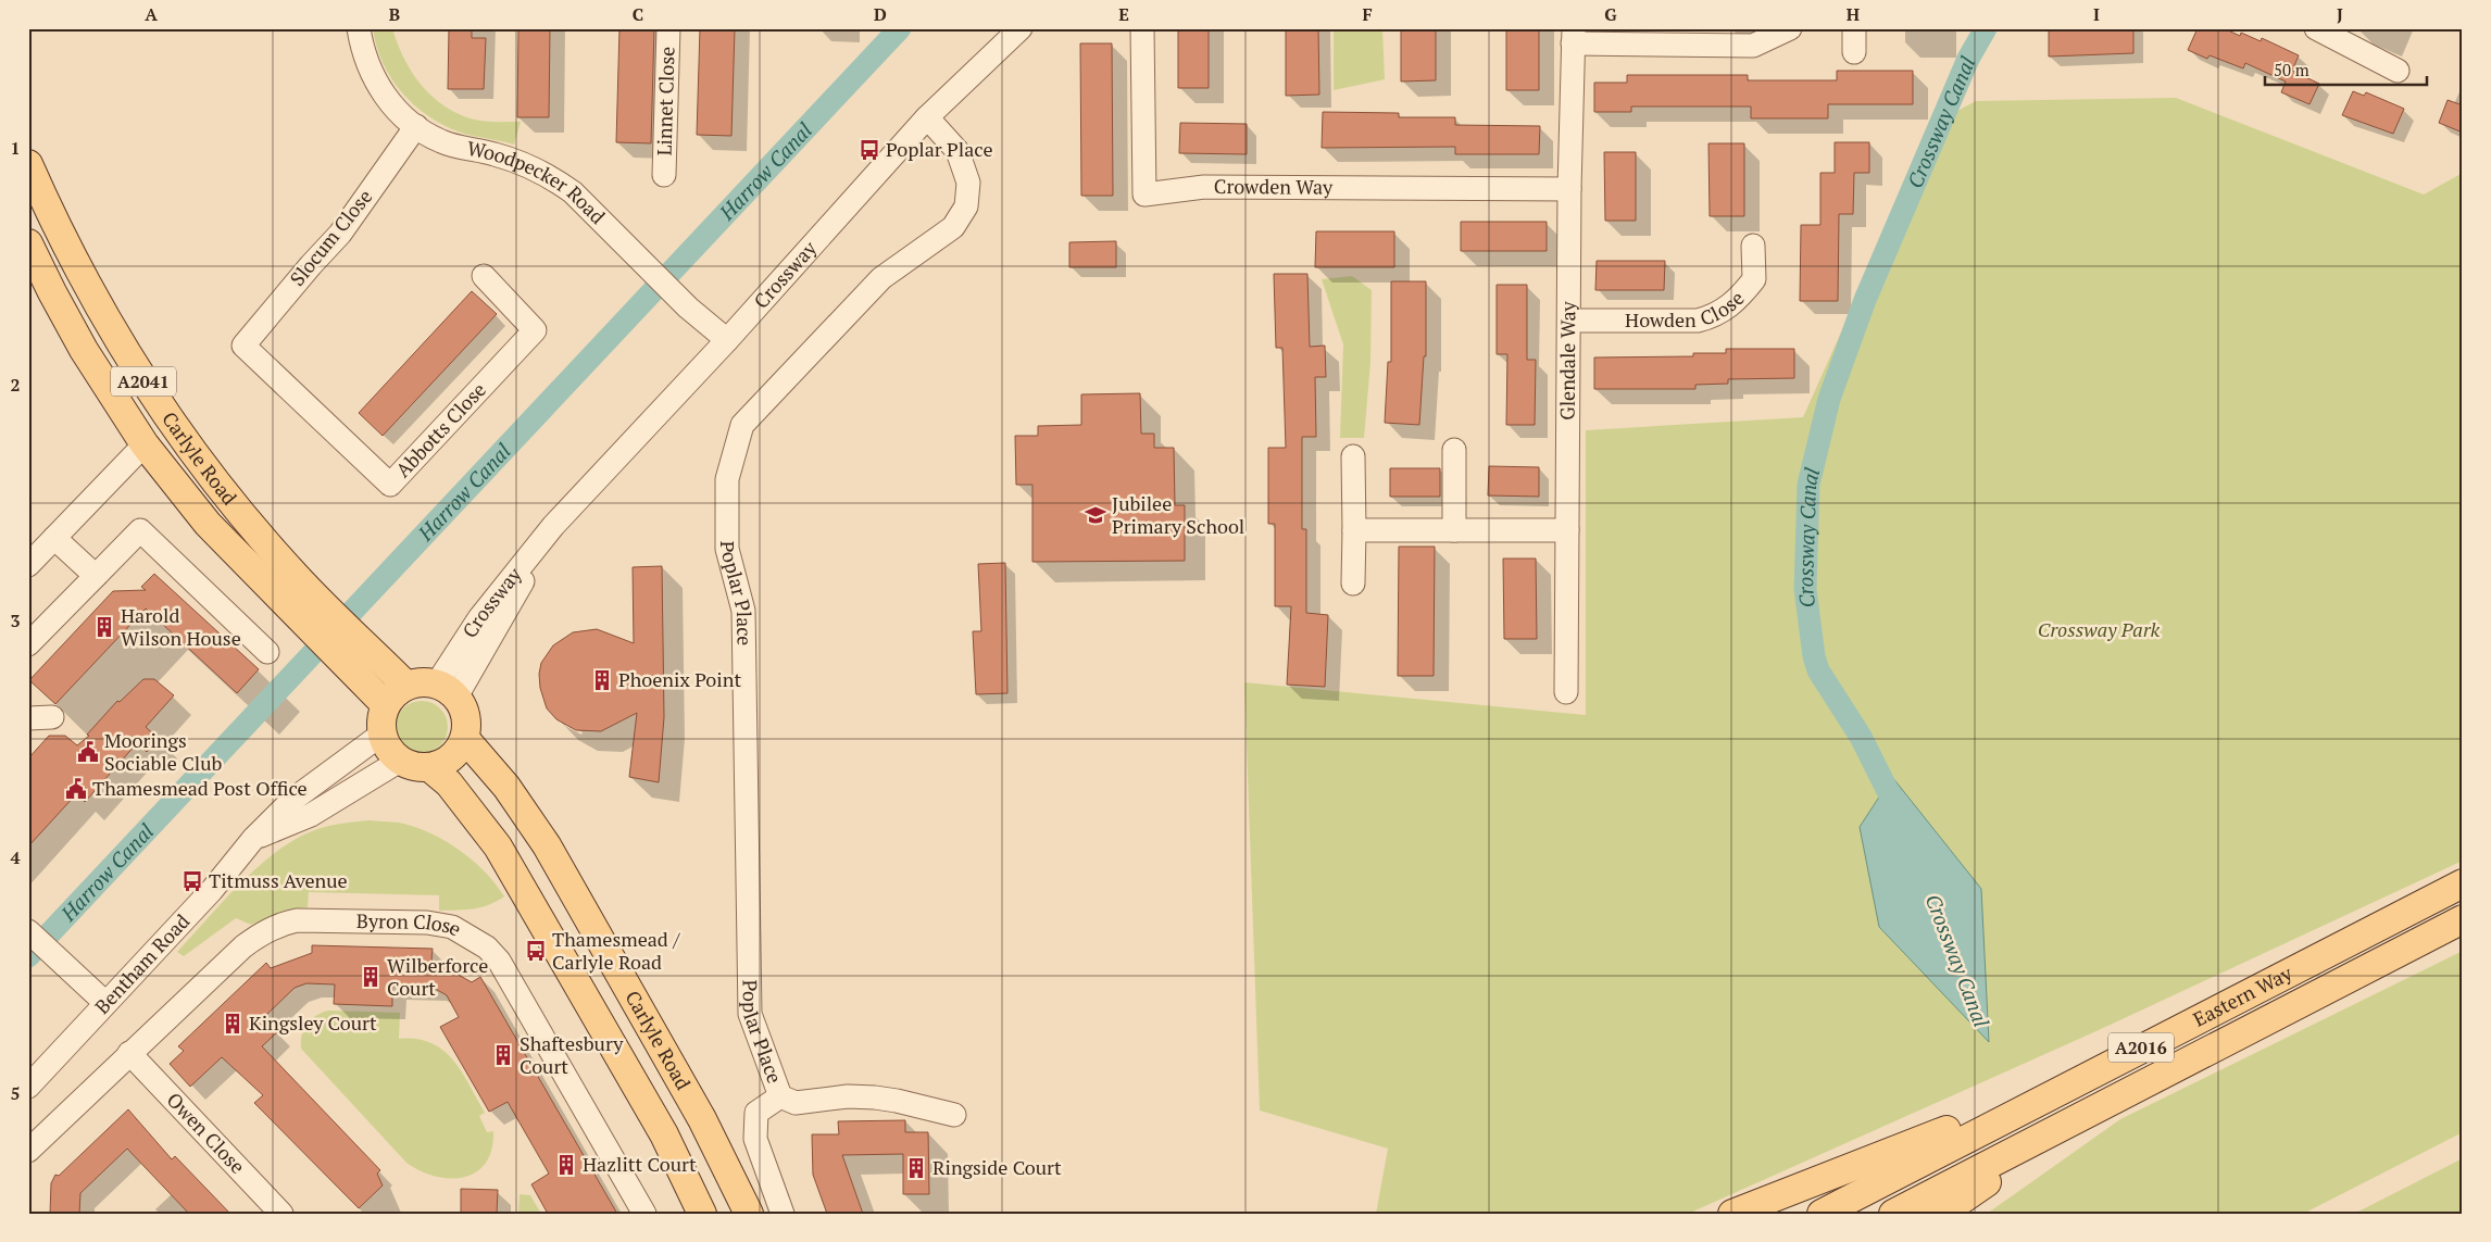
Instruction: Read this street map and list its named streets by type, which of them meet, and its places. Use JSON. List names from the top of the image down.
{
  "streets": {
    "main road": [
      "A2041",
      "Carlyle Road",
      "Eastern Way",
      "A2016"
    ],
    "street": [
      "Linnet Close",
      "Woodpecker Road",
      "Crowden Way",
      "Slocum Close",
      "Crossway",
      "Howden Close",
      "Glendale Way",
      "Abbotts Close",
      "Poplar Place",
      "Byron Close",
      "Bentham Road",
      "Owen Close"
    ]
  },
  "crossings": [
    ["Woodpecker Road", "Slocum Close"],
    ["Woodpecker Road", "Crossway"],
    ["Crowden Way", "Glendale Way"],
    ["Slocum Close", "Abbotts Close"],
    ["Crossway", "Carlyle Road"],
    ["Crossway", "Poplar Place"],
    ["Crossway", "Bentham Road"],
    ["Howden Close", "Glendale Way"],
    ["Carlyle Road", "Bentham Road"],
    ["Byron Close", "Owen Close"]
  ],
  "water": ["Crossway Canal", "Harrow Canal"],
  "parks": ["Crossway Park"],
  "places": {
    "bus stop": ["Poplar Place", "Titmuss Avenue", "Thamesmead / Carlyle Road"],
    "school or university": ["Jubilee Primary School"],
    "building": [
      "Harold Wilson House",
      "Phoenix Point",
      "Wilberforce Court",
      "Kingsley Court",
      "Shaftesbury Court",
      "Hazlitt Court",
      "Ringside Court"
    ],
    "public building": ["Moorings Sociable Club", "Thamesmead Post Office"]
  },
  "scale_bar": "50 m",
  "grid": {
    "columns": [
      "A",
      "B",
      "C",
      "D",
      "E",
      "F",
      "G",
      "H",
      "I",
      "J"
    ],
    "rows": [
      "1",
      "2",
      "3",
      "4",
      "5"
    ]
  }
}
